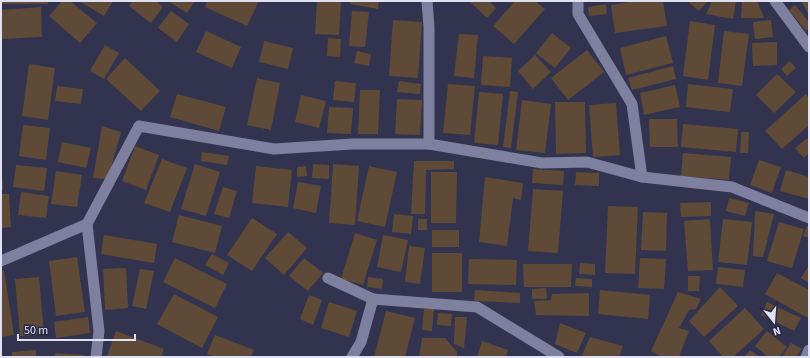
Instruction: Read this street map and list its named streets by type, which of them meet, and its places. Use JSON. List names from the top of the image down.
{
  "scale_bar": "50 m",
  "north": "bottom"
}
